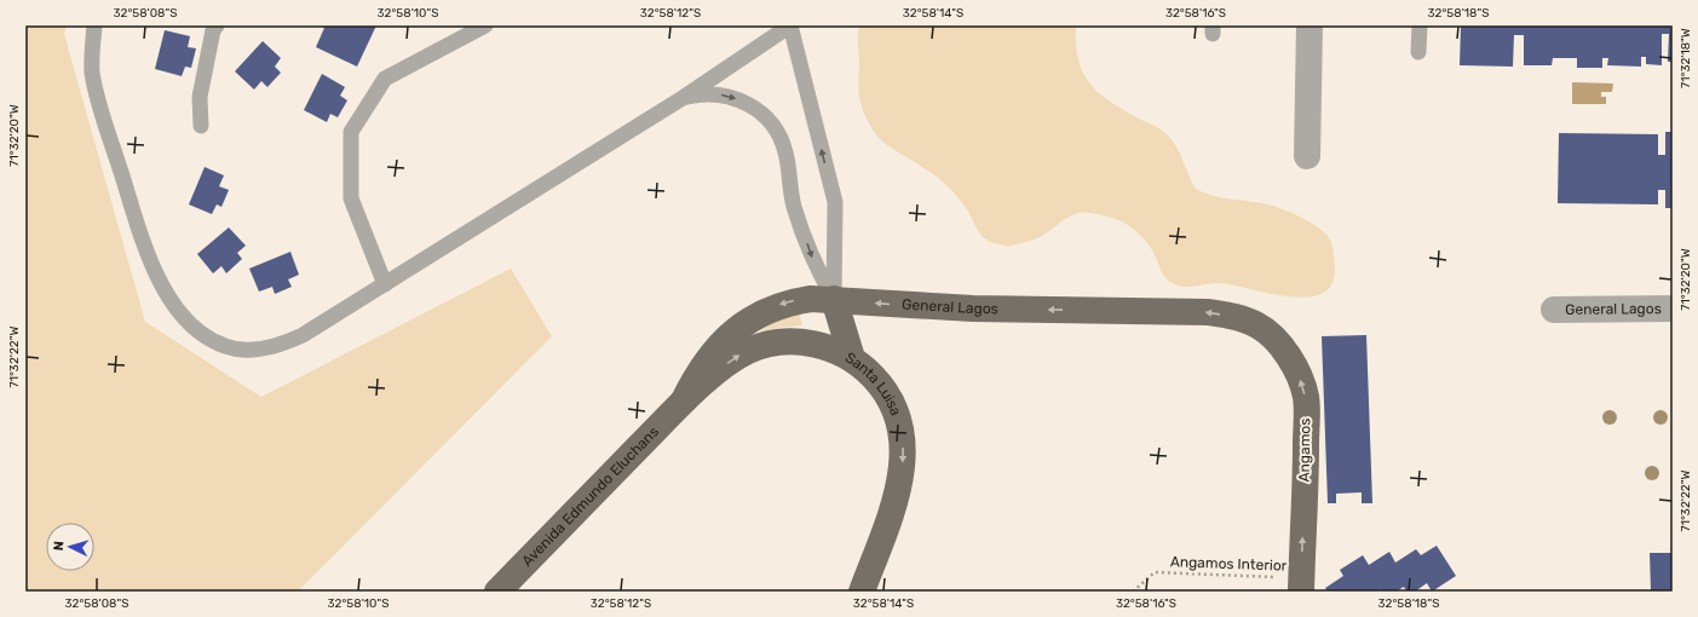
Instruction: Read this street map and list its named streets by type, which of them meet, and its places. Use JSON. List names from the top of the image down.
{
  "streets": {
    "main road": [
      "General Lagos",
      "Santa Luisa",
      "Angamos",
      "Avenida Edmundo Eluchans"
    ],
    "path": ["Angamos Interior"]
  },
  "crossings": [
    ["General Lagos", "Santa Luisa"],
    ["General Lagos", "Angamos"],
    ["General Lagos", "Avenida Edmundo Eluchans"],
    ["Santa Luisa", "Avenida Edmundo Eluchans"],
    ["Angamos", "Angamos Interior"]
  ],
  "one_way": ["General Lagos", "Angamos"],
  "north": "left",
  "coordinates": [
    "32°58'08\"S",
    "32°58'10\"S",
    "32°58'12\"S",
    "32°58'14\"S",
    "32°58'16\"S",
    "32°58'18\"S",
    "71°32'18\"W",
    "71°32'20\"W",
    "71°32'22\"W"
  ]
}
